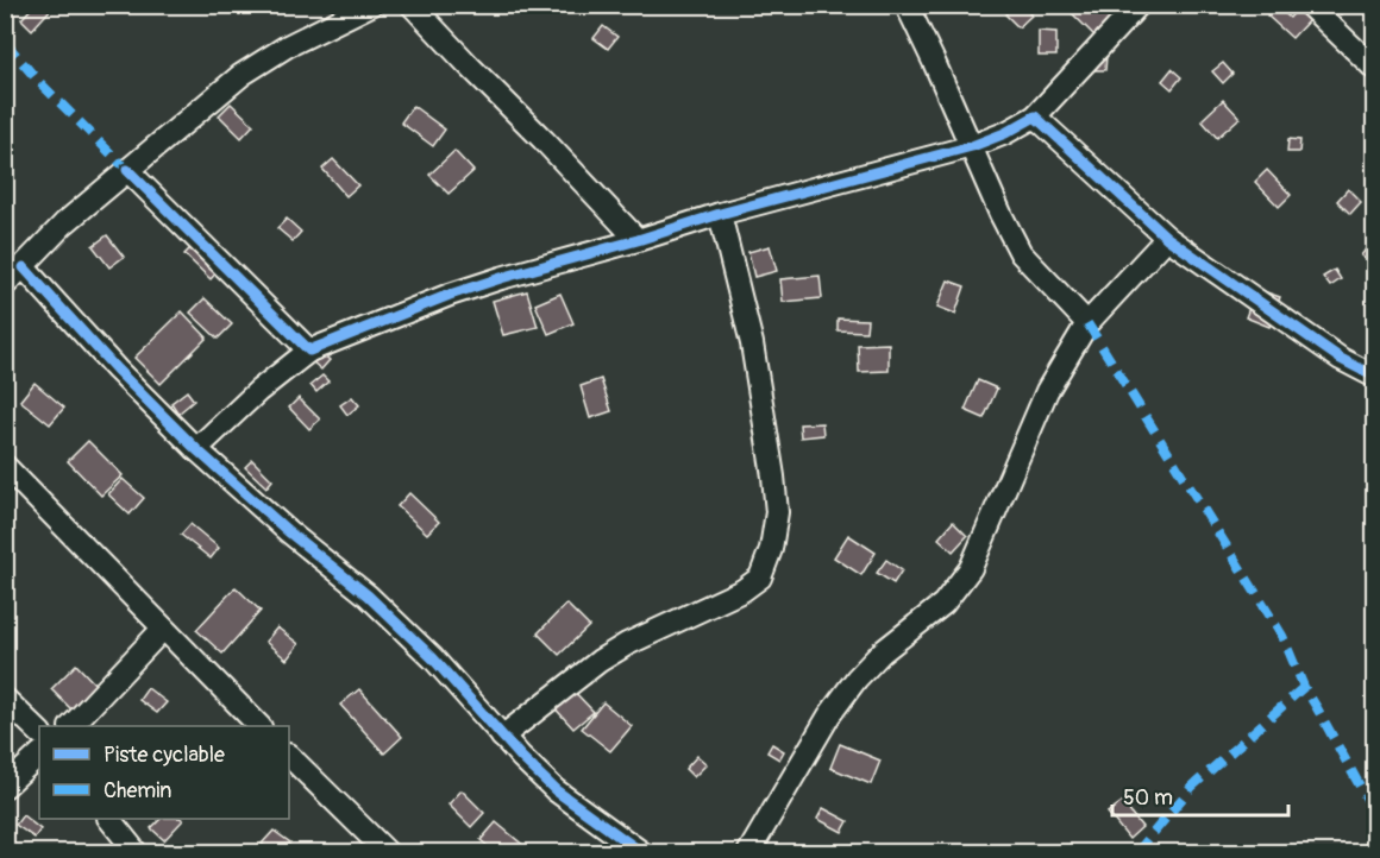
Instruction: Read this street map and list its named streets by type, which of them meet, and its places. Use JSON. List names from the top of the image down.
{
  "legend": ["Piste cyclable", "Chemin"],
  "scale_bar": "50 m"
}
